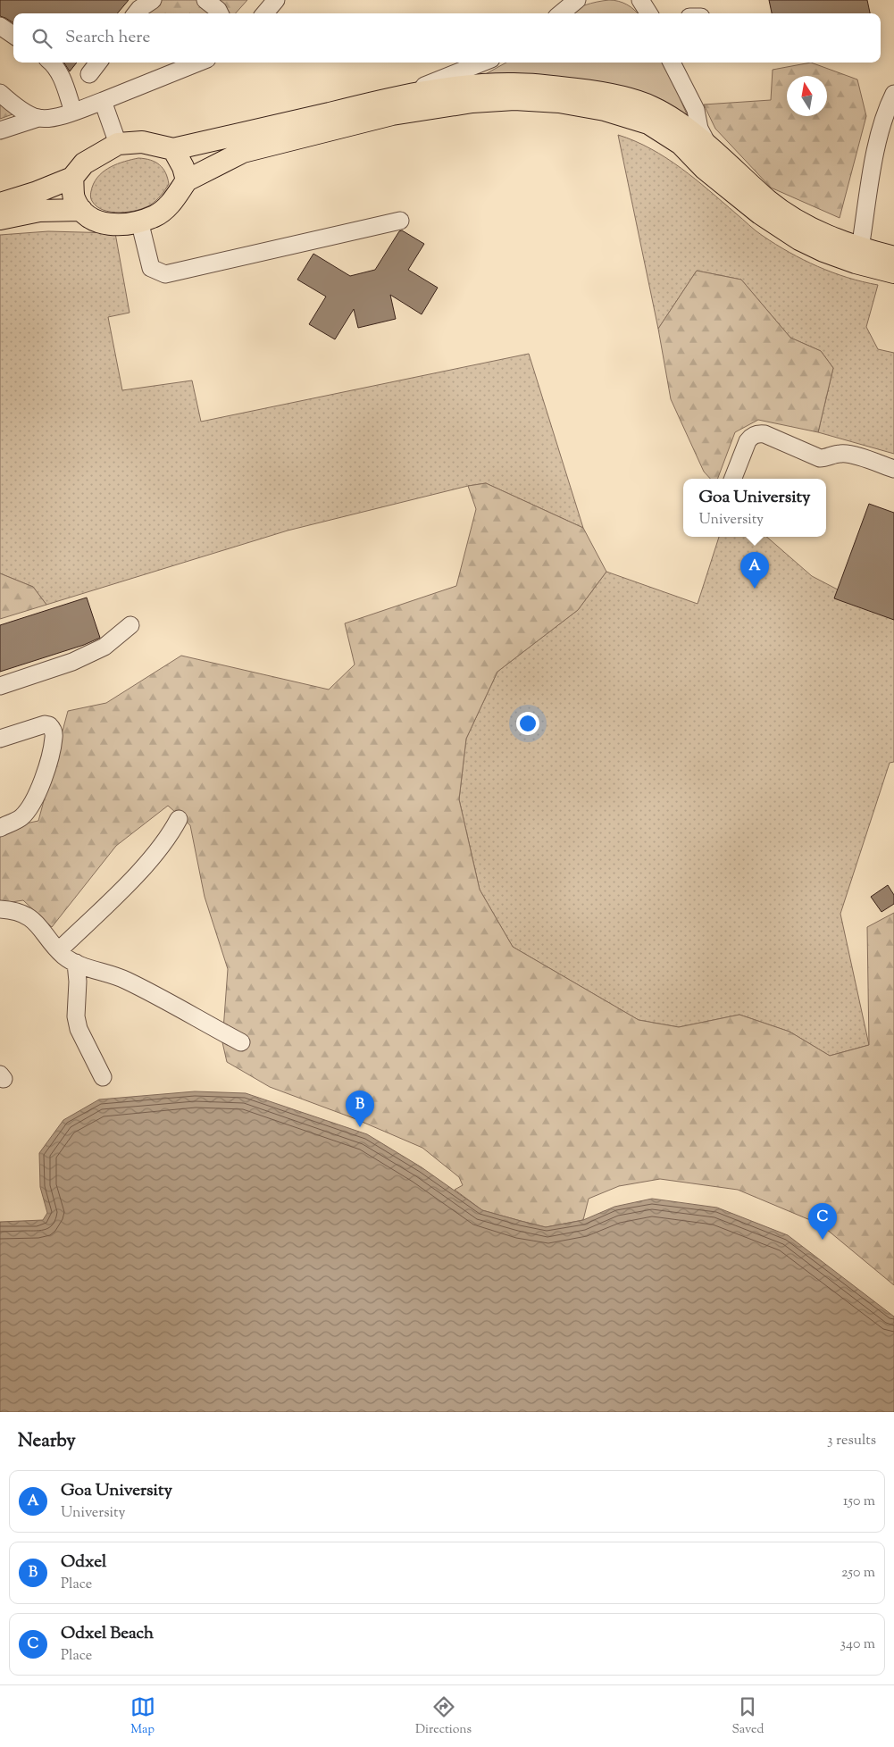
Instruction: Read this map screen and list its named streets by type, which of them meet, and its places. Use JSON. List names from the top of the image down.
{
  "north": "top",
  "page": {
    "search": "Search here",
    "popup": ["Goa University", "University"],
    "pins": ["A", "B", "C"],
    "heading": ["Nearby", "3 results"],
    "list": [
      {
        "mark": "A",
        "name": "Goa University",
        "note": "University",
        "value": "150 m"
      },
      {
        "mark": "B",
        "name": "Odxel",
        "note": "Place",
        "value": "250 m"
      },
      {
        "mark": "C",
        "name": "Odxel Beach",
        "note": "Place",
        "value": "340 m"
      }
    ],
    "nav": ["Map", "Directions", "Saved"]
  }
}
